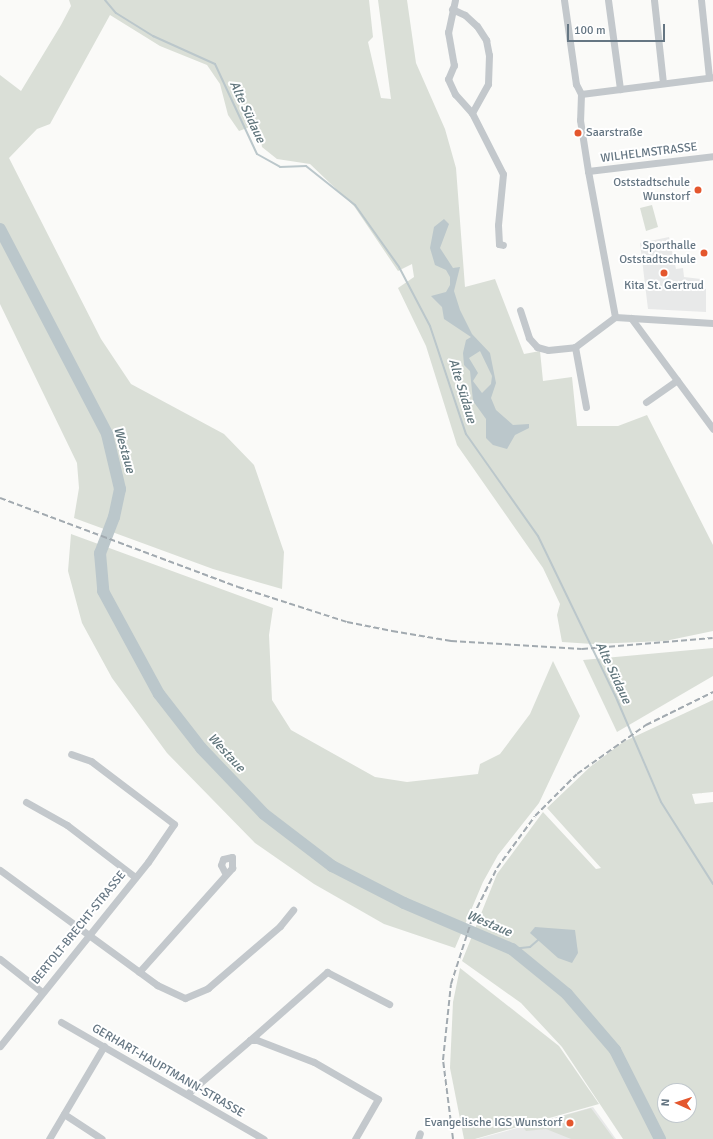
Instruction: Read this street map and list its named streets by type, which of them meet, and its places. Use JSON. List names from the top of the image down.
{
  "streets": {
    "street": ["WILHELMSTRASSE", "BERTOLT-BRECHT-STRASSE", "GERHART-HAUPTMANN-STRASSE"]
  },
  "water": ["Alte Südaue", "Westaue"],
  "places": [
    "Saarstraße",
    "Oststadtschule Wunstorf",
    "Sporthalle Oststadtschule",
    "Kita St. Gertrud",
    "Evangelische IGS Wunstorf"
  ],
  "scale_bar": "100 m",
  "north": "left"
}
